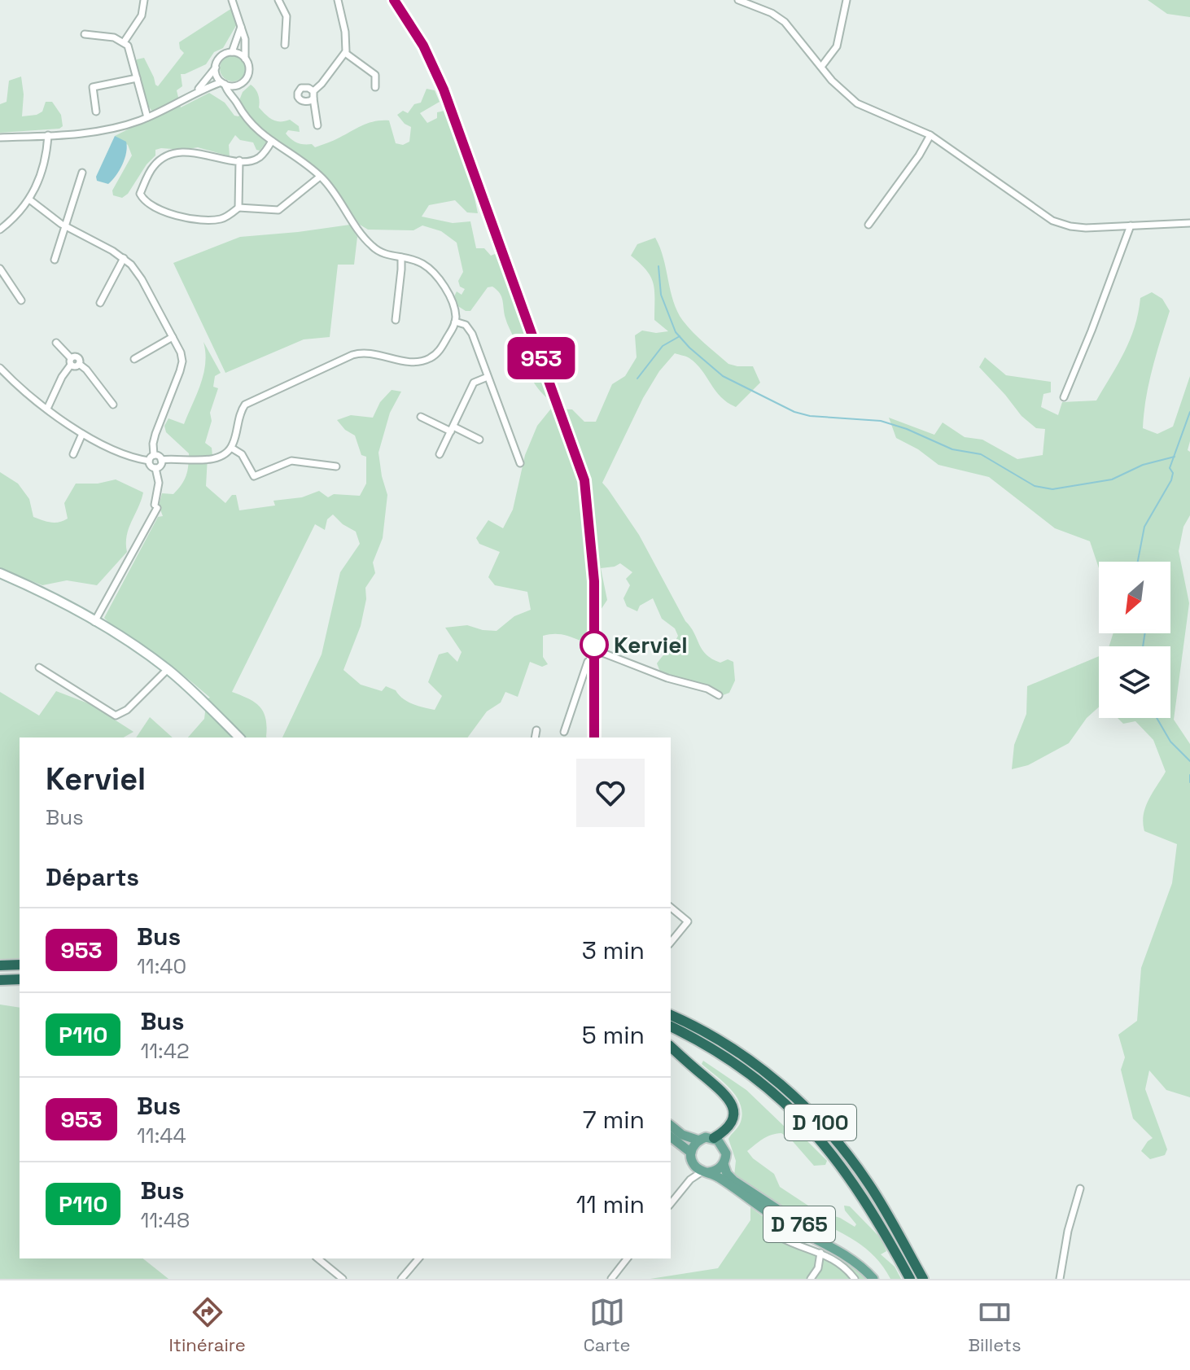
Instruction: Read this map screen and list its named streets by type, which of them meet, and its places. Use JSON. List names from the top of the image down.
{
  "streets": {
    "highway": ["D 100"],
    "main road": ["D 765"]
  },
  "places": ["Kerviel"],
  "lines": ["bus line 953"],
  "north": "bottom left",
  "page": {
    "on_map": "953",
    "heading": [
      ["Kerviel", "Bus"],
      "Départs"
    ],
    "list": [
      {
        "mark": "953",
        "name": "Bus",
        "note": "11:40",
        "value": "3 min"
      },
      {
        "mark": "P110",
        "name": "Bus",
        "note": "11:42",
        "value": "5 min"
      },
      {
        "mark": "953",
        "name": "Bus",
        "note": "11:44",
        "value": "7 min"
      },
      {
        "mark": "P110",
        "name": "Bus",
        "note": "11:48",
        "value": "11 min"
      }
    ],
    "tabs": ["Itinéraire", "Carte", "Billets"]
  }
}
